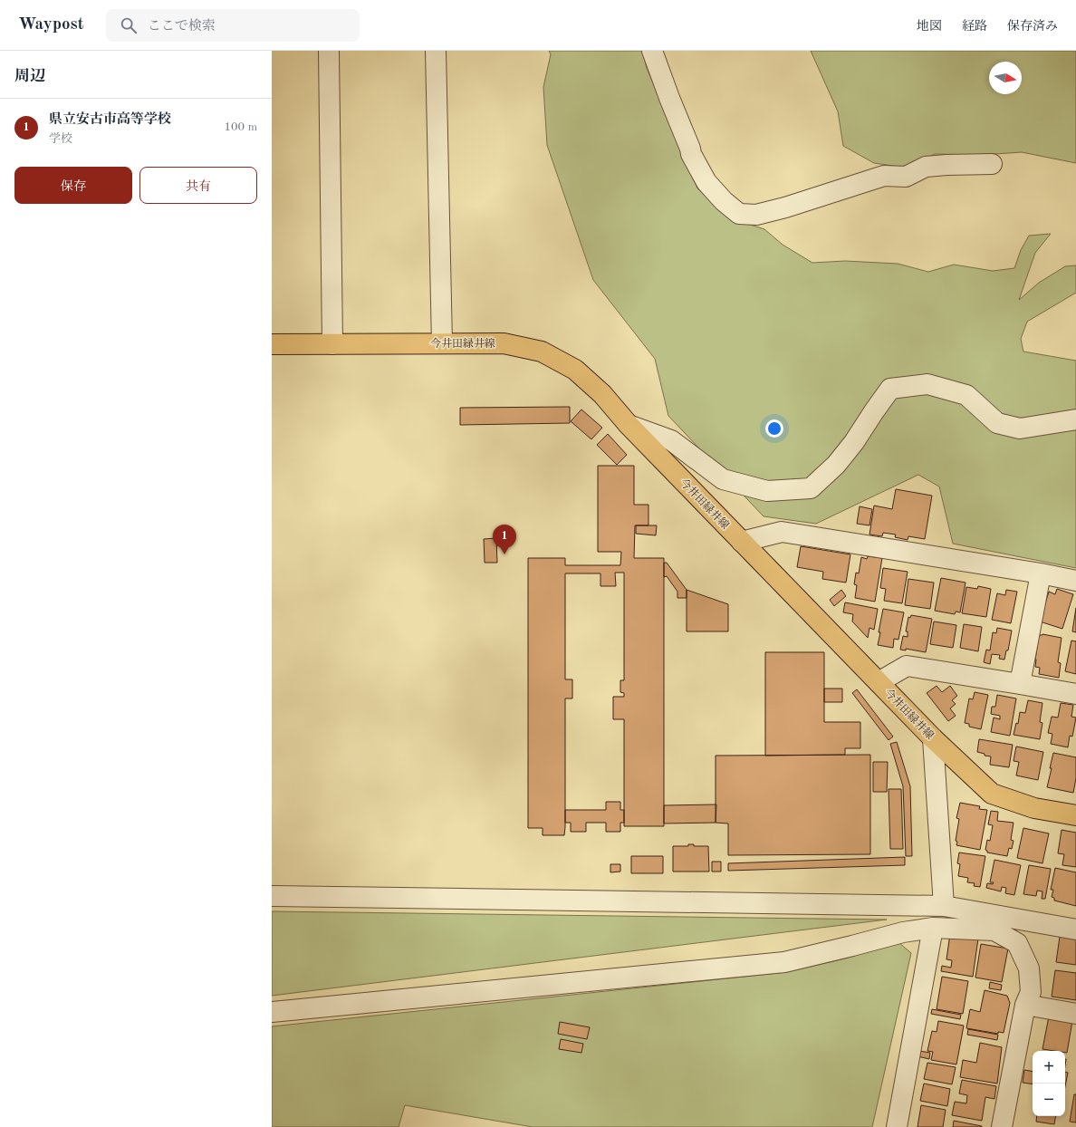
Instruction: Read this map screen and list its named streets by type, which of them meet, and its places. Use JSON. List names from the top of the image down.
{
  "streets": {
    "main road": ["今井田緑井線"]
  },
  "north": "right",
  "page": {
    "header": "Waypost",
    "search": "ここで検索",
    "nav": ["地図", "経路", "保存済み"],
    "heading": "周辺",
    "list": [
      {
        "mark": "1",
        "name": "県立安古市高等学校",
        "note": "学校",
        "value": "100 m"
      }
    ],
    "buttons": ["保存", "共有"],
    "pins": "1",
    "map_buttons": ["+", "−"]
  }
}
